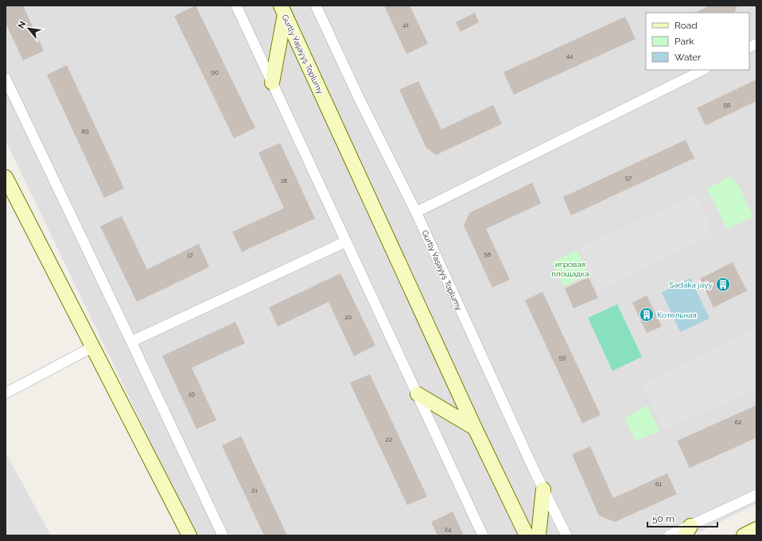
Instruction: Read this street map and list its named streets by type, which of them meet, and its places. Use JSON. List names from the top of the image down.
{
  "streets": {
    "street": ["Gurtly Ýaşaýyş Toplumy"]
  },
  "parks": ["игровая площадка"],
  "places": {
    "building": ["Sadaka jaýy", "Котельная"]
  },
  "house_numbers": [
    "41",
    "44",
    "90",
    "58",
    "89",
    "57",
    "18",
    "56",
    "17",
    "20",
    "59",
    "19",
    "62",
    "22",
    "61",
    "21",
    "24"
  ],
  "legend": ["Road", "Park", "Water"],
  "scale_bar": "50 m",
  "north": "top left"
}
